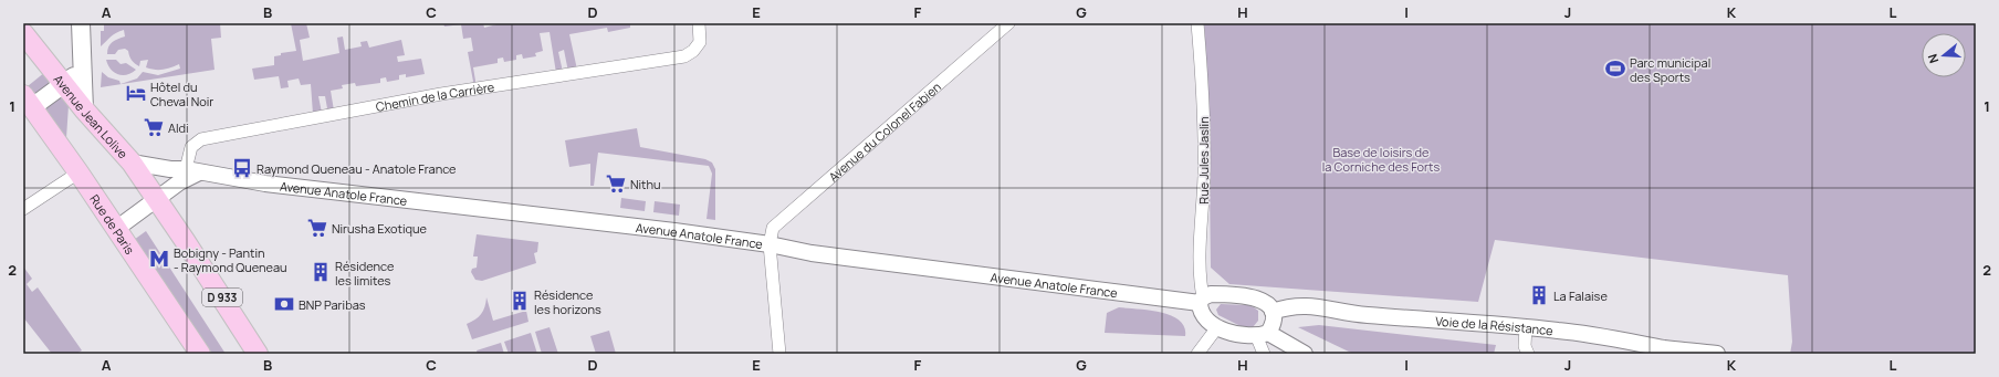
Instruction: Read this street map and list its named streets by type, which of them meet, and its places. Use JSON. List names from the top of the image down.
{
  "streets": {
    "main road": ["Avenue Jean Lolive", "Rue de Paris", "D 933"],
    "street": [
      "Chemin de la Carrière",
      "Avenue du Colonel Fabien",
      "Rue Jules Jaslin",
      "Avenue Anatole France",
      "Voie de la Résistance"
    ]
  },
  "crossings": [
    ["Chemin de la Carrière", "Avenue Anatole France"],
    ["Avenue Jean Lolive", "Avenue Anatole France"],
    ["Avenue Jean Lolive", "D 933"],
    ["Avenue du Colonel Fabien", "Avenue Anatole France"],
    ["Rue Jules Jaslin", "Avenue Anatole France"],
    ["Avenue Anatole France", "Voie de la Résistance"]
  ],
  "parks": ["Base de loisirs de la Corniche des Forts"],
  "places": {
    "sports": ["Parc municipal des Sports"],
    "hotel": ["Hôtel du Cheval Noir"],
    "supermarket": ["Aldi", "Nithu", "Nirusha Exotique"],
    "bus stop": ["Raymond Queneau - Anatole France"],
    "metro station": ["Bobigny - Pantin - Raymond Queneau"],
    "building": ["Résidence les limites", "La Falaise", "Résidence les horizons"],
    "bank": ["BNP Paribas"]
  },
  "north": "left",
  "grid": {
    "columns": [
      "A",
      "B",
      "C",
      "D",
      "E",
      "F",
      "G",
      "H",
      "I",
      "J",
      "K",
      "L"
    ],
    "rows": ["1", "2"]
  }
}
